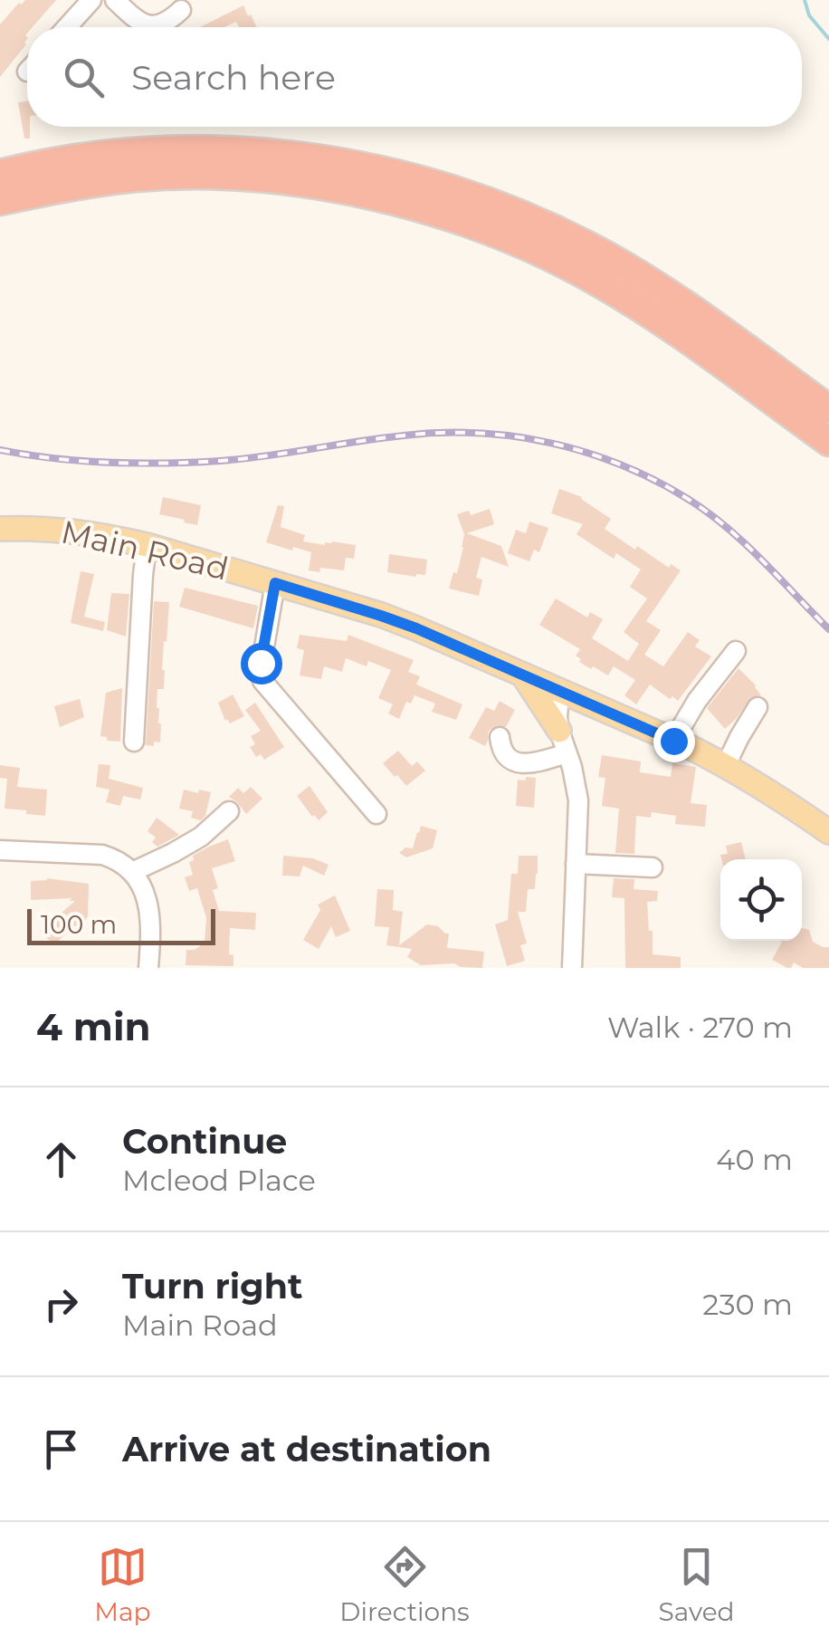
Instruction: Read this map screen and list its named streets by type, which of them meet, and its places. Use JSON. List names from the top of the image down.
{
  "streets": {
    "main road": ["Main Road"]
  },
  "scale_bar": "100 m",
  "page": {
    "search": "Search here",
    "scale": "100 m",
    "heading": ["4 min", "Walk · 270 m"],
    "list": [
      ["Continue", "Mcleod Place", "40 m"],
      ["Turn right", "Main Road", "230 m"],
      "Arrive at destination"
    ],
    "nav": ["Map", "Directions", "Saved"]
  }
}
